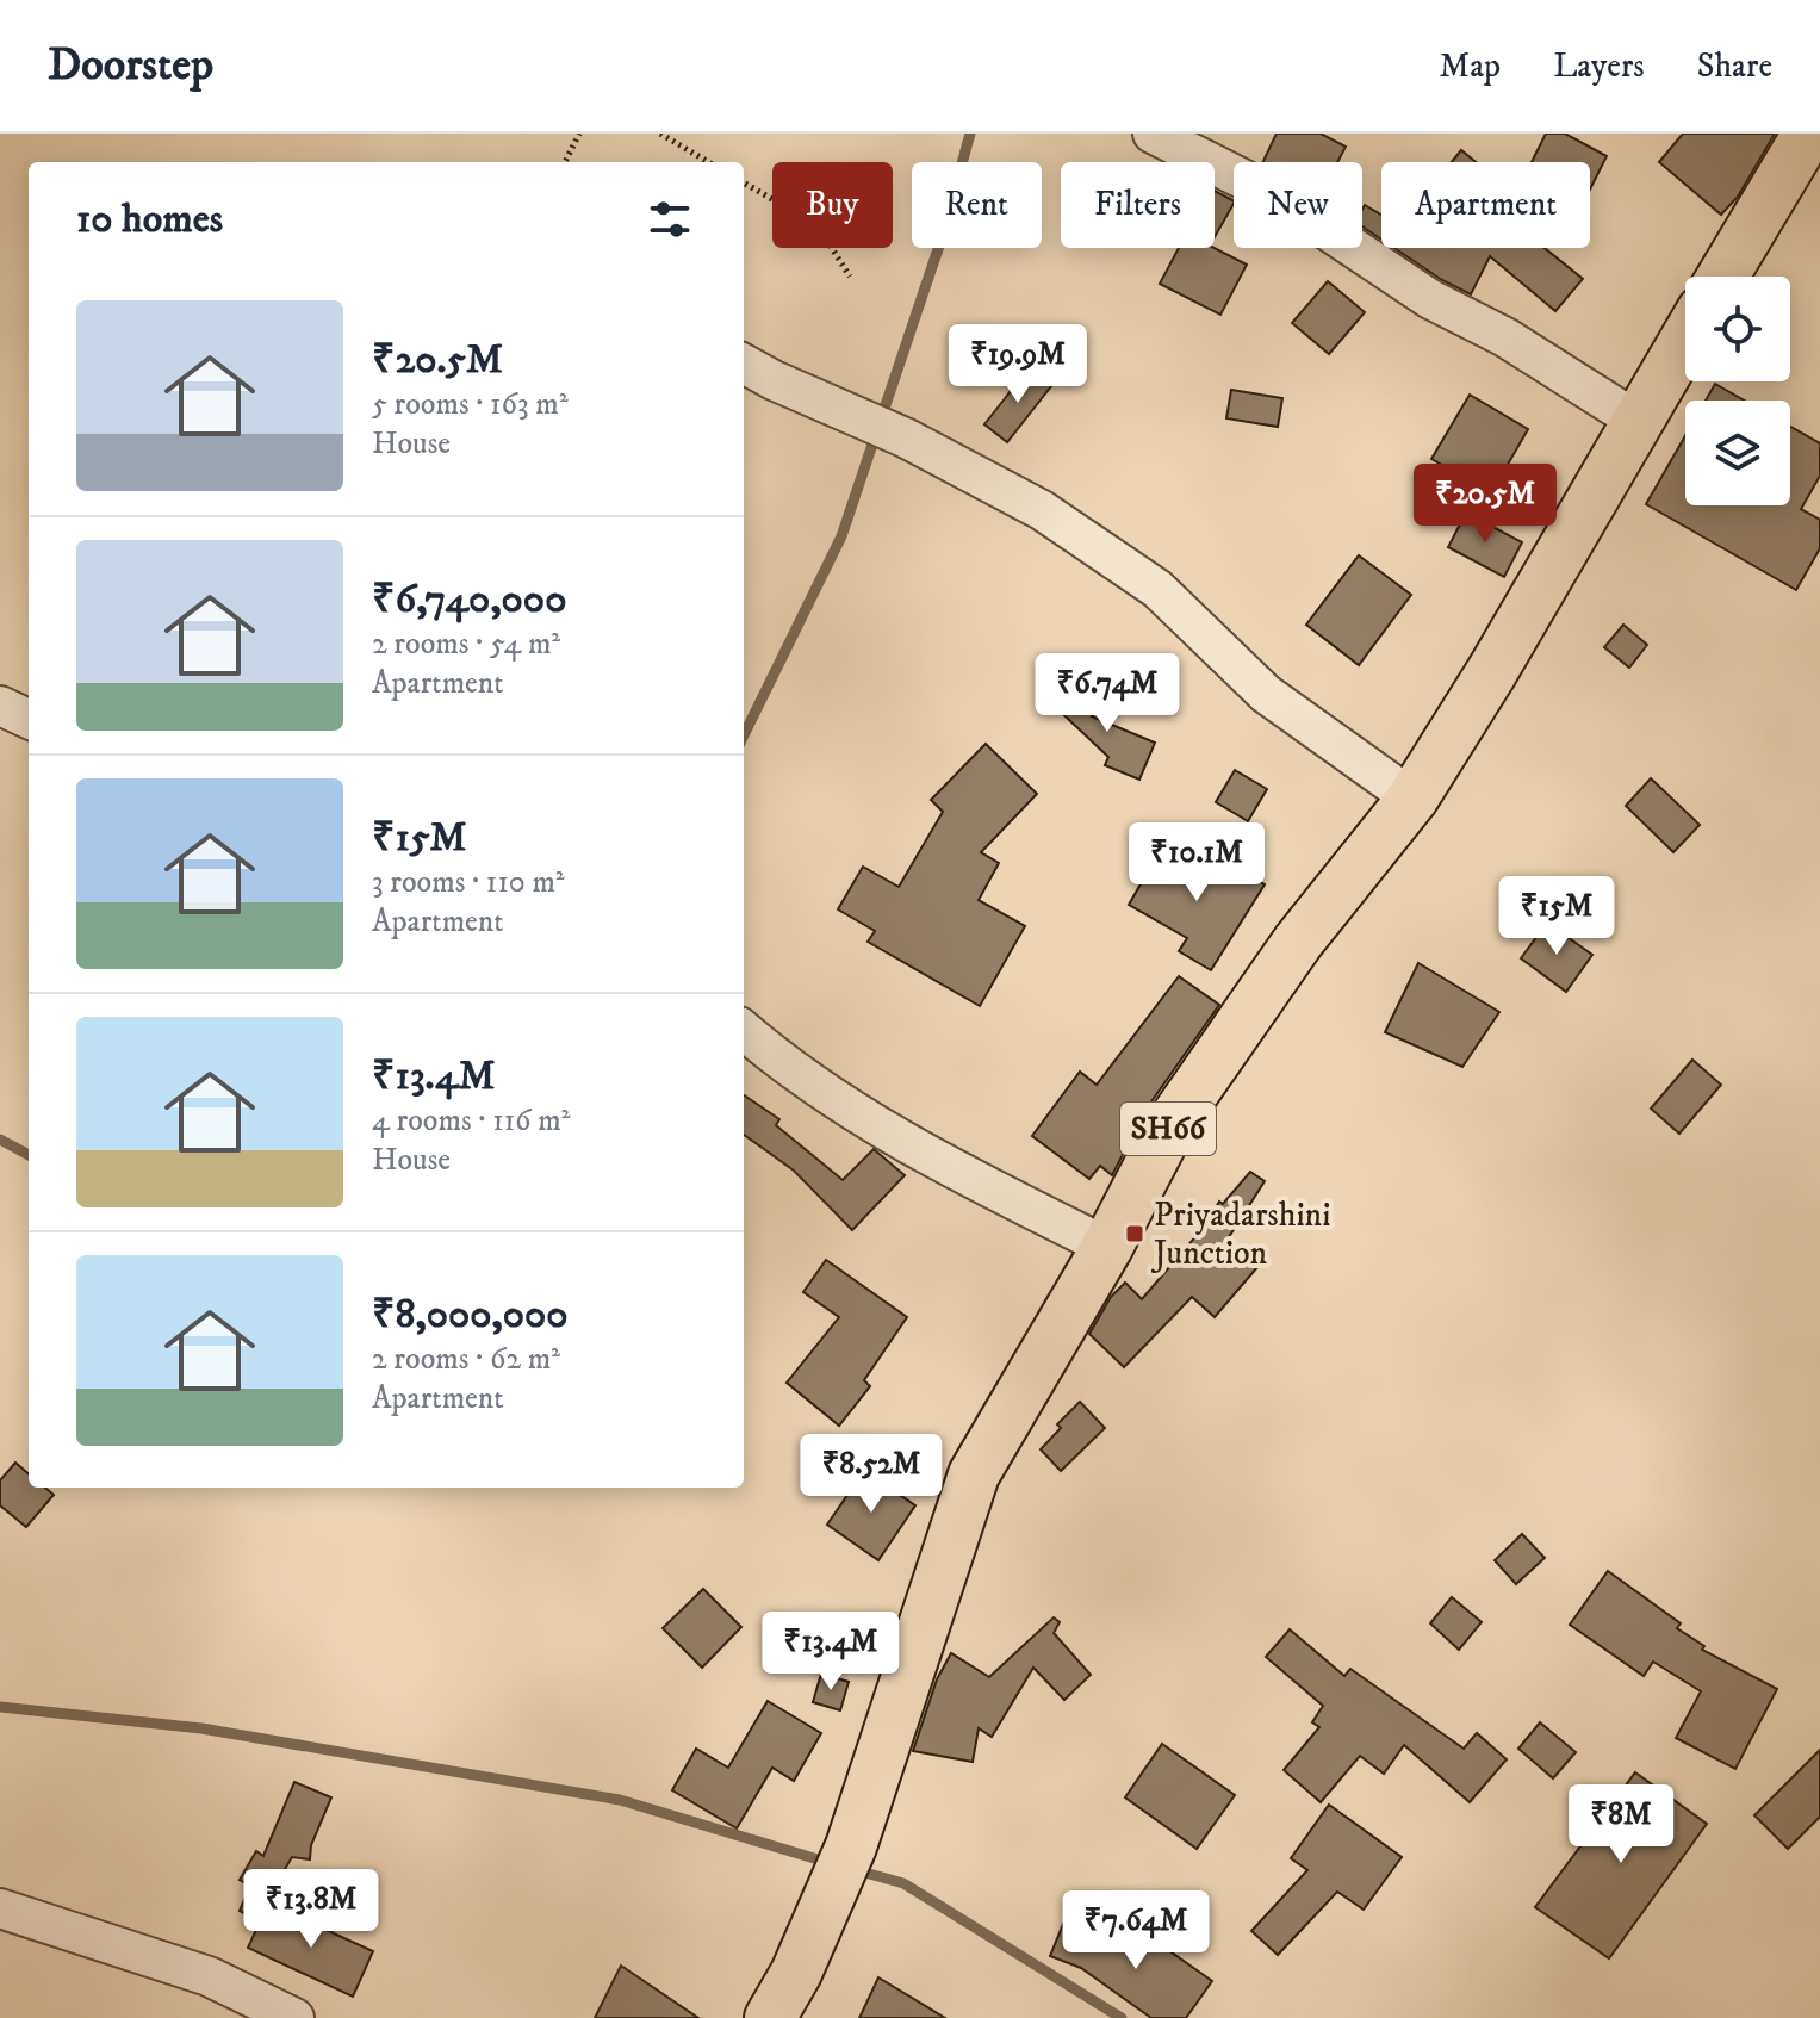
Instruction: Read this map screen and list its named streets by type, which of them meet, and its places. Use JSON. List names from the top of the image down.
{
  "streets": {
    "main road": ["SH66"]
  },
  "places": {
    "transit": ["Priyadarshini Junction"]
  },
  "page": {
    "header": "Doorstep",
    "nav": ["Map", "Layers", "Share"],
    "chip": [
      "Buy",
      "Rent",
      "Filters",
      "New",
      "Apartment"
    ],
    "heading": "10 homes",
    "list": [
      {
        "name": "₹20.5M",
        "note": "5 rooms · 163 m² · House"
      },
      {
        "name": "₹6,740,000",
        "note": "2 rooms · 54 m² · Apartment"
      },
      {
        "name": "₹15M",
        "note": "3 rooms · 110 m² · Apartment"
      },
      {
        "name": "₹13.4M",
        "note": "4 rooms · 116 m² · House"
      },
      {
        "name": "₹8,000,000",
        "note": "2 rooms · 62 m² · Apartment"
      }
    ],
    "price": [
      "₹19.9M",
      "₹20.5M",
      "₹6.74M",
      "₹10.1M",
      "₹15M",
      "₹8.52M",
      "₹13.4M",
      "₹8M",
      "₹13.8M",
      "₹7.64M"
    ]
  }
}
